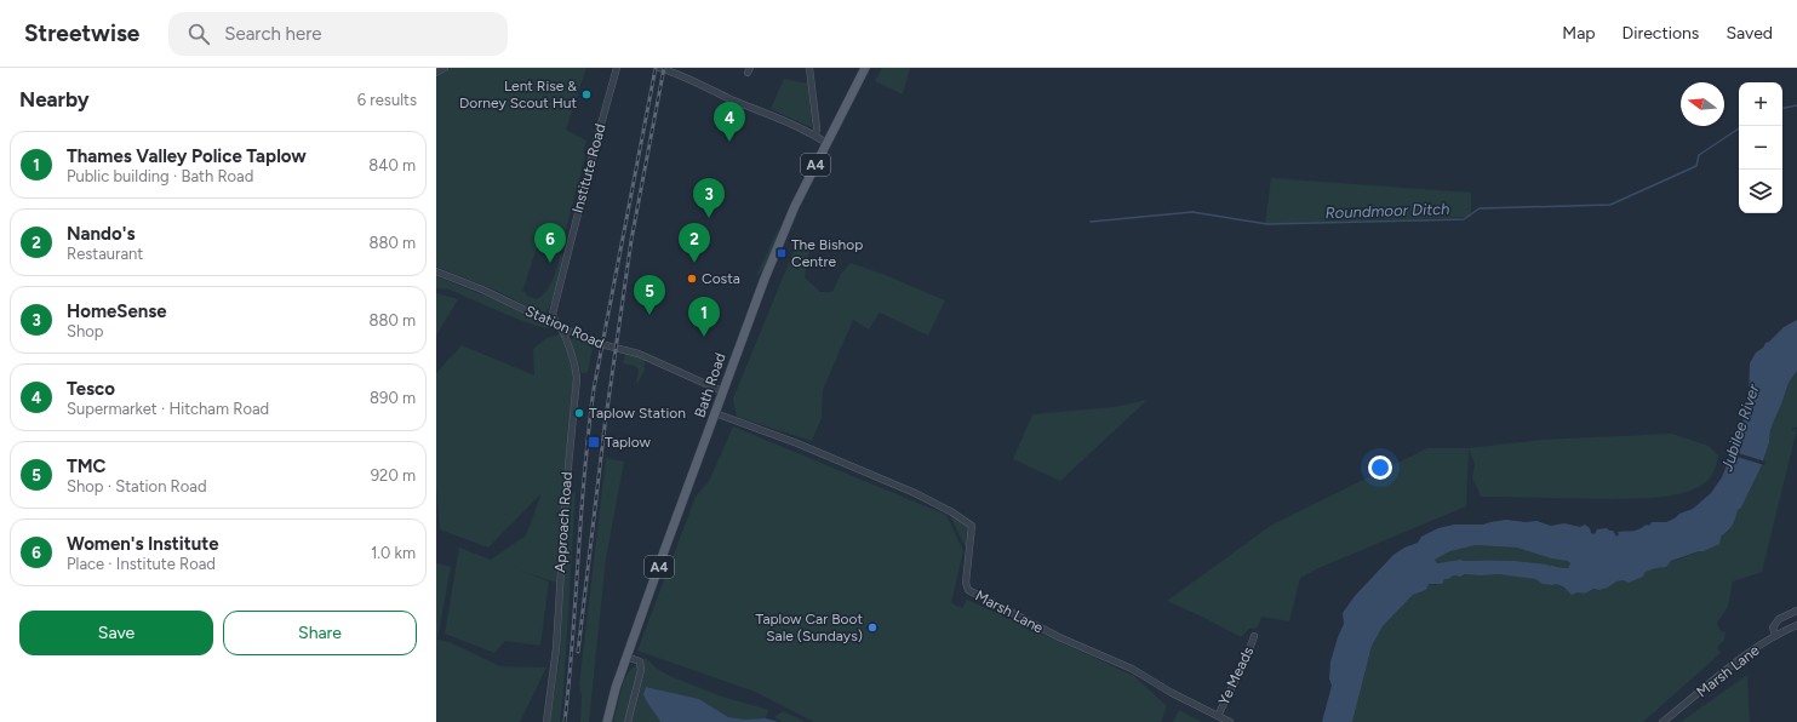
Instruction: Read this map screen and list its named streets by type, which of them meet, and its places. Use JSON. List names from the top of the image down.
{
  "streets": {
    "main road": ["A4", "Bath Road"],
    "street": [
      "Institute Road",
      "Station Road",
      "Approach Road",
      "Marsh Lane",
      "Ye Meads"
    ]
  },
  "crossings": [
    ["Institute Road", "Station Road"],
    ["Institute Road", "Approach Road"],
    ["Station Road", "Bath Road"],
    ["Station Road", "Approach Road"],
    ["Bath Road", "Marsh Lane"],
    ["Marsh Lane", "Ye Meads"]
  ],
  "water": ["Roundmoor Ditch", "Jubilee River"],
  "places": {
    "other": [
      "Lent Rise & Dorney Scout Hut",
      "Costa",
      "Taplow Station",
      "Taplow Car Boot Sale (Sundays)"
    ],
    "transit": ["The Bishop Centre", "Taplow"]
  },
  "north": "left",
  "page": {
    "header": "Streetwise",
    "search": "Search here",
    "nav": ["Map", "Directions", "Saved"],
    "heading": ["Nearby", "6 results"],
    "map_buttons": ["+", "−"],
    "pins": [
      "4",
      "3",
      "2",
      "6",
      "5",
      "1"
    ],
    "list": [
      {
        "mark": "1",
        "name": "Thames Valley Police Taplow",
        "note": "Public building · Bath Road",
        "value": "840 m"
      },
      {
        "mark": "2",
        "name": "Nando's",
        "note": "Restaurant",
        "value": "880 m"
      },
      {
        "mark": "3",
        "name": "HomeSense",
        "note": "Shop",
        "value": "880 m"
      },
      {
        "mark": "4",
        "name": "Tesco",
        "note": "Supermarket · Hitcham Road",
        "value": "890 m"
      },
      {
        "mark": "5",
        "name": "TMC",
        "note": "Shop · Station Road",
        "value": "920 m"
      },
      {
        "mark": "6",
        "name": "Women's Institute",
        "note": "Place · Institute Road",
        "value": "1.0 km"
      }
    ],
    "buttons": ["Save", "Share"]
  }
}
